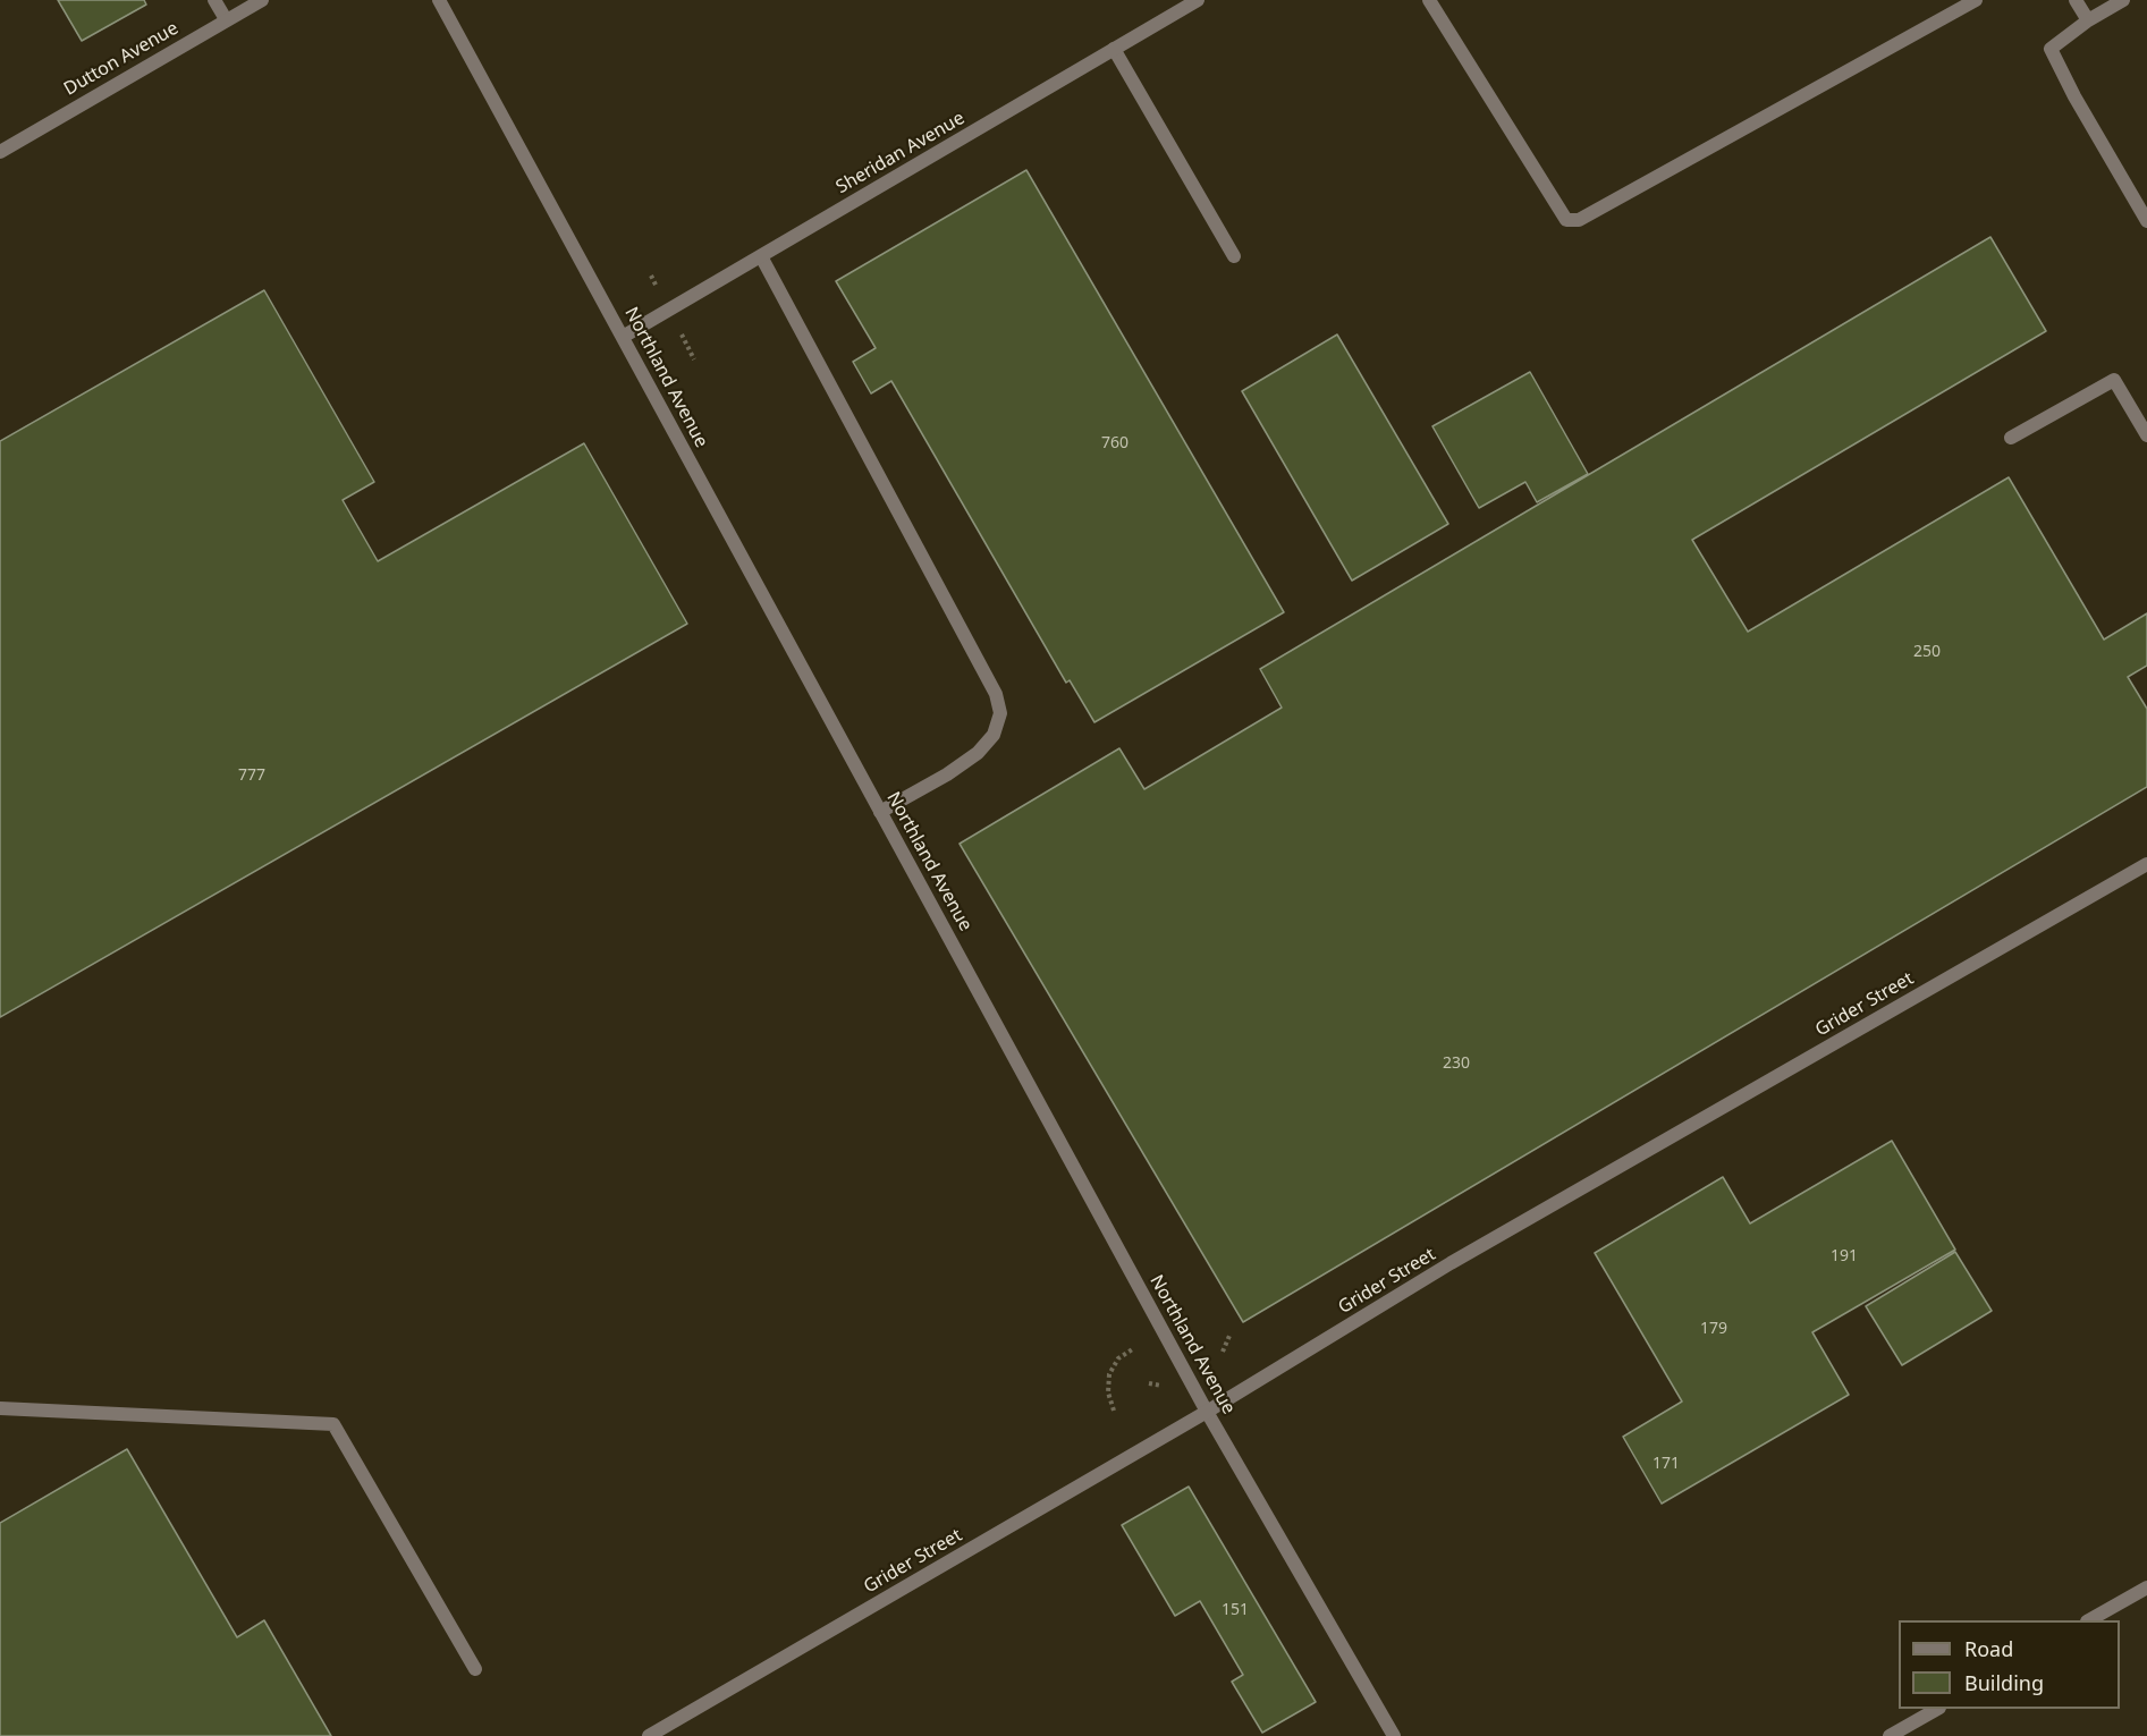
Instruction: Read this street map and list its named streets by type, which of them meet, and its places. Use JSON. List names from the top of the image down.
{
  "streets": {
    "street": [
      "Dutton Avenue",
      "Sheridan Avenue",
      "Northland Avenue",
      "Grider Street"
    ]
  },
  "crossings": [
    ["Sheridan Avenue", "Northland Avenue"],
    ["Northland Avenue", "Grider Street"]
  ],
  "house_numbers": [
    "760",
    "250",
    "777",
    "230",
    "191",
    "179",
    "171",
    "151"
  ],
  "legend": ["Road", "Building"]
}
